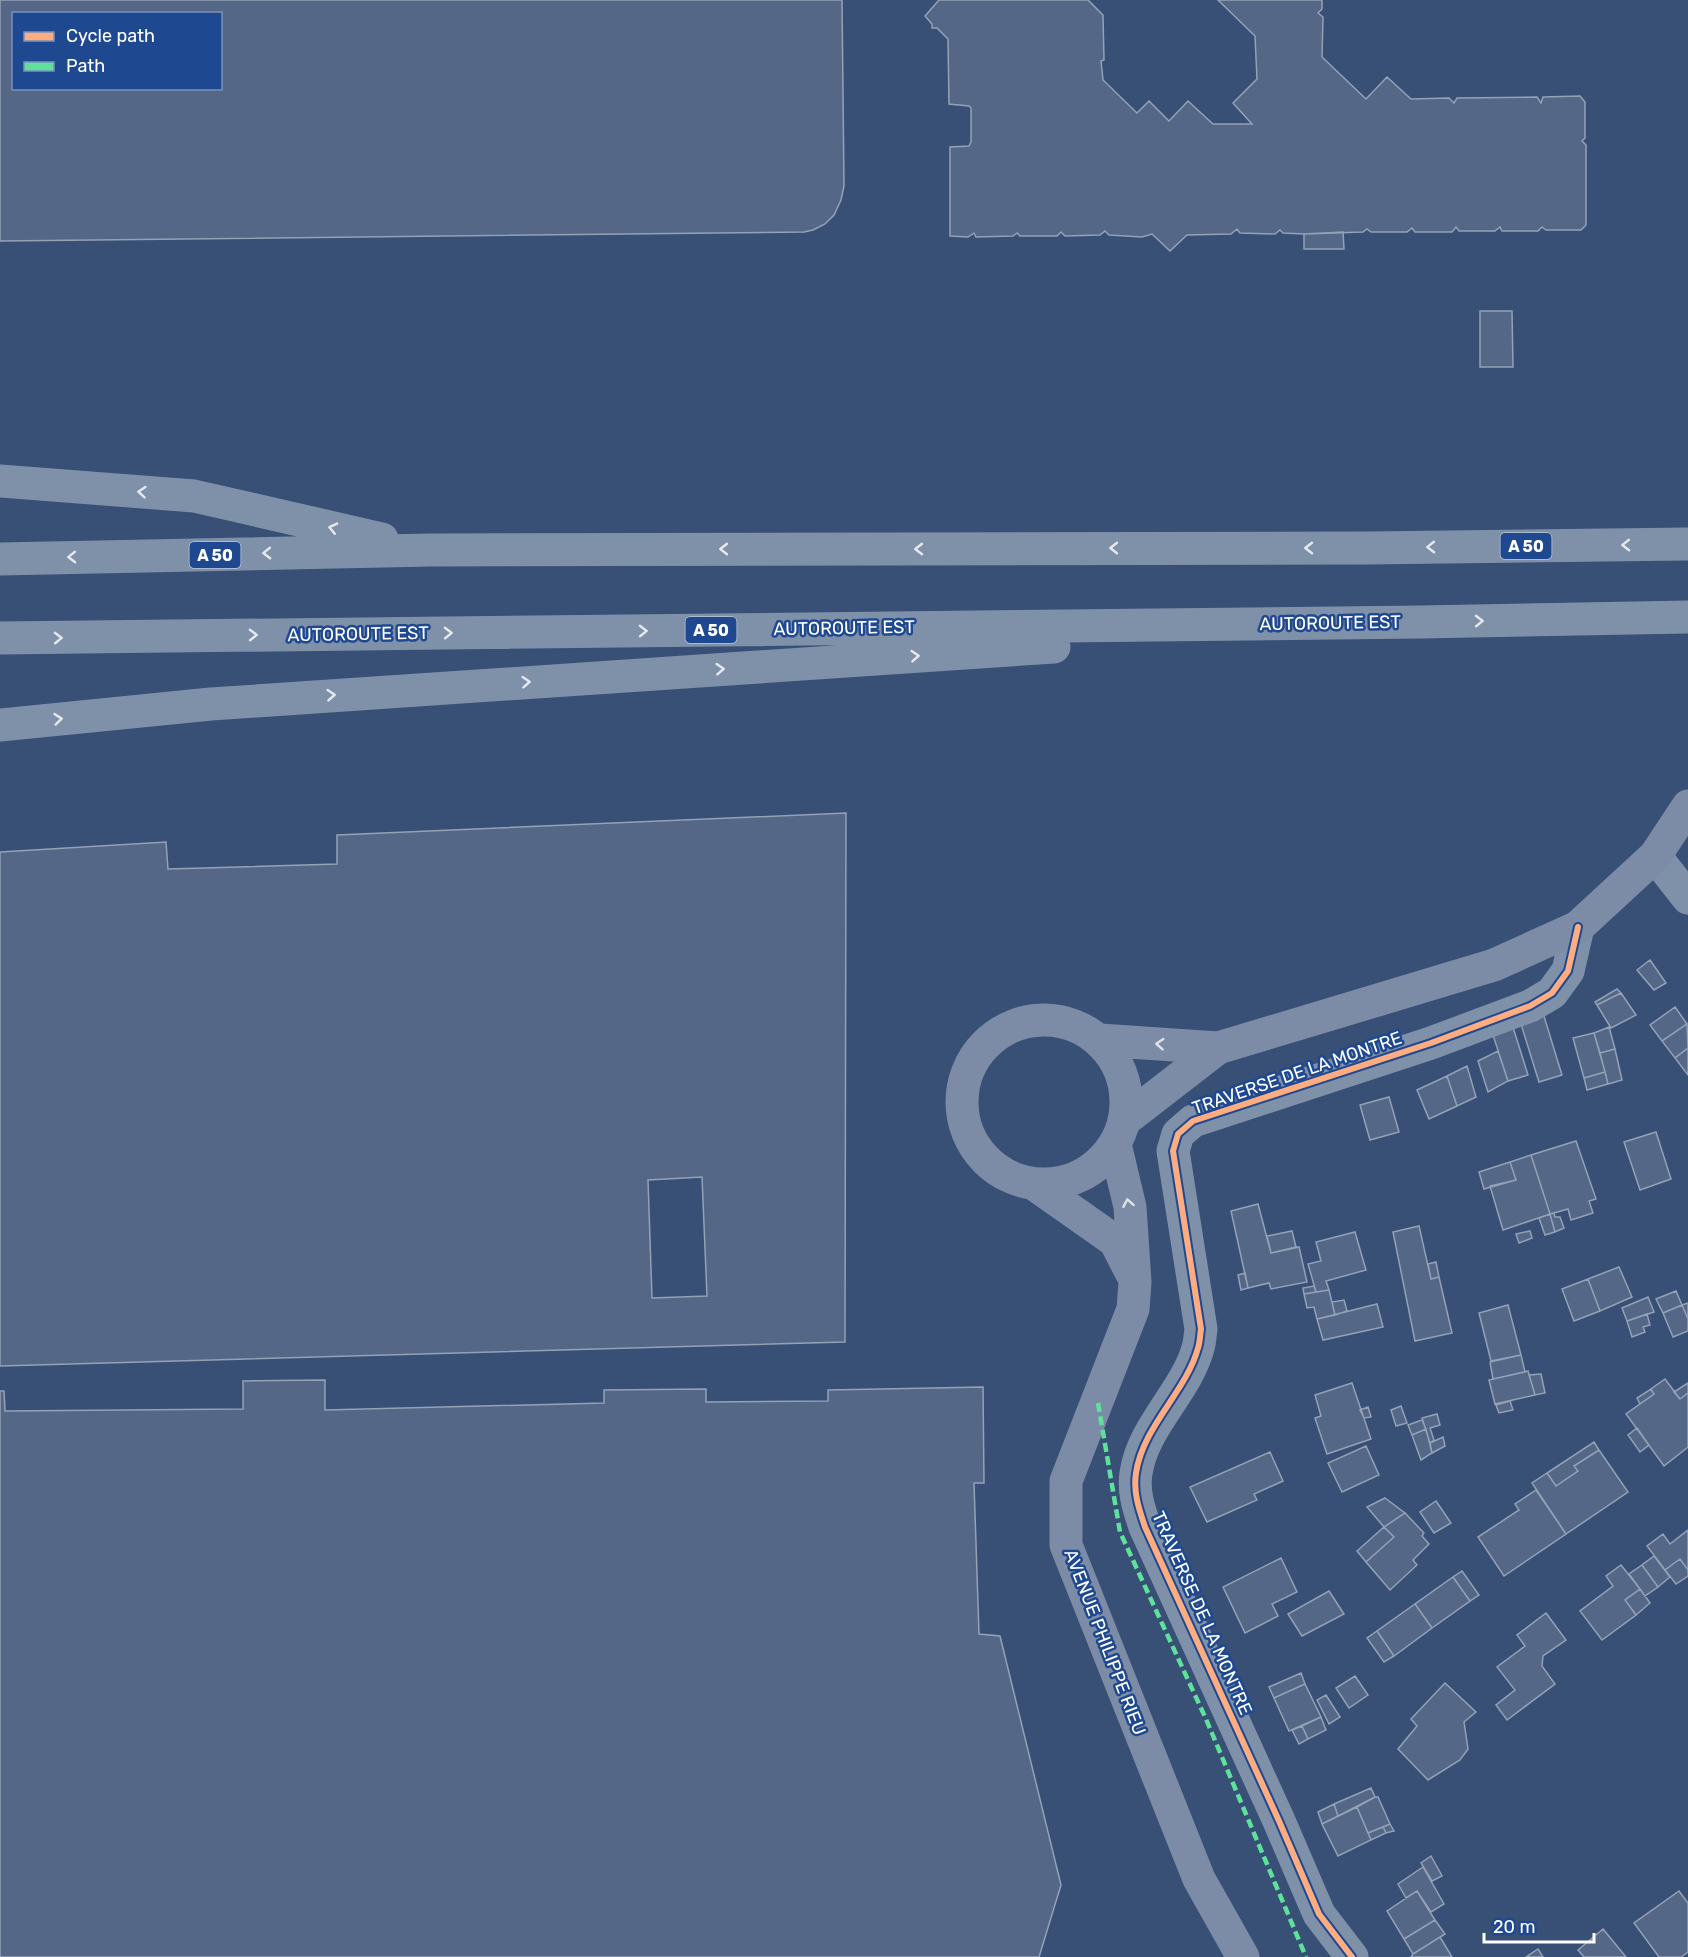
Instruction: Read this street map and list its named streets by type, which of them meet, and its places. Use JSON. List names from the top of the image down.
{
  "streets": {
    "main road": ["A 50", "AUTOROUTE EST", "TRAVERSE DE LA MONTRE"],
    "street": ["AVENUE PHILIPPE RIEU"]
  },
  "legend": ["Cycle path", "Path"],
  "scale_bar": "20 m"
}
